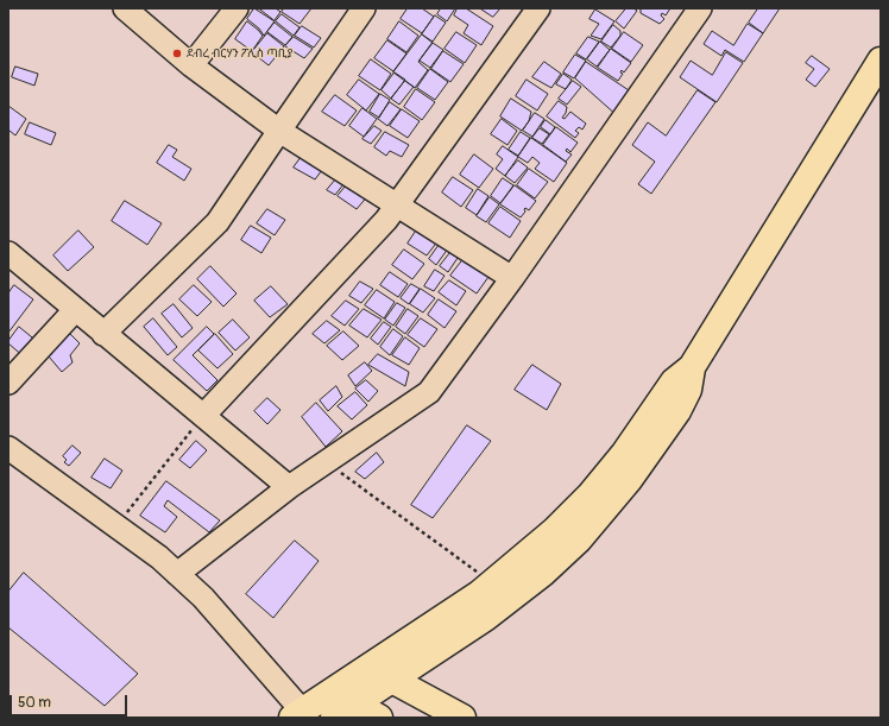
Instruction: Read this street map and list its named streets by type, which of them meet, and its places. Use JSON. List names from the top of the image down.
{
  "places": ["ደብረ ብርሃን ፖሊስ ጣቢያ"],
  "scale_bar": "50 m"
}
